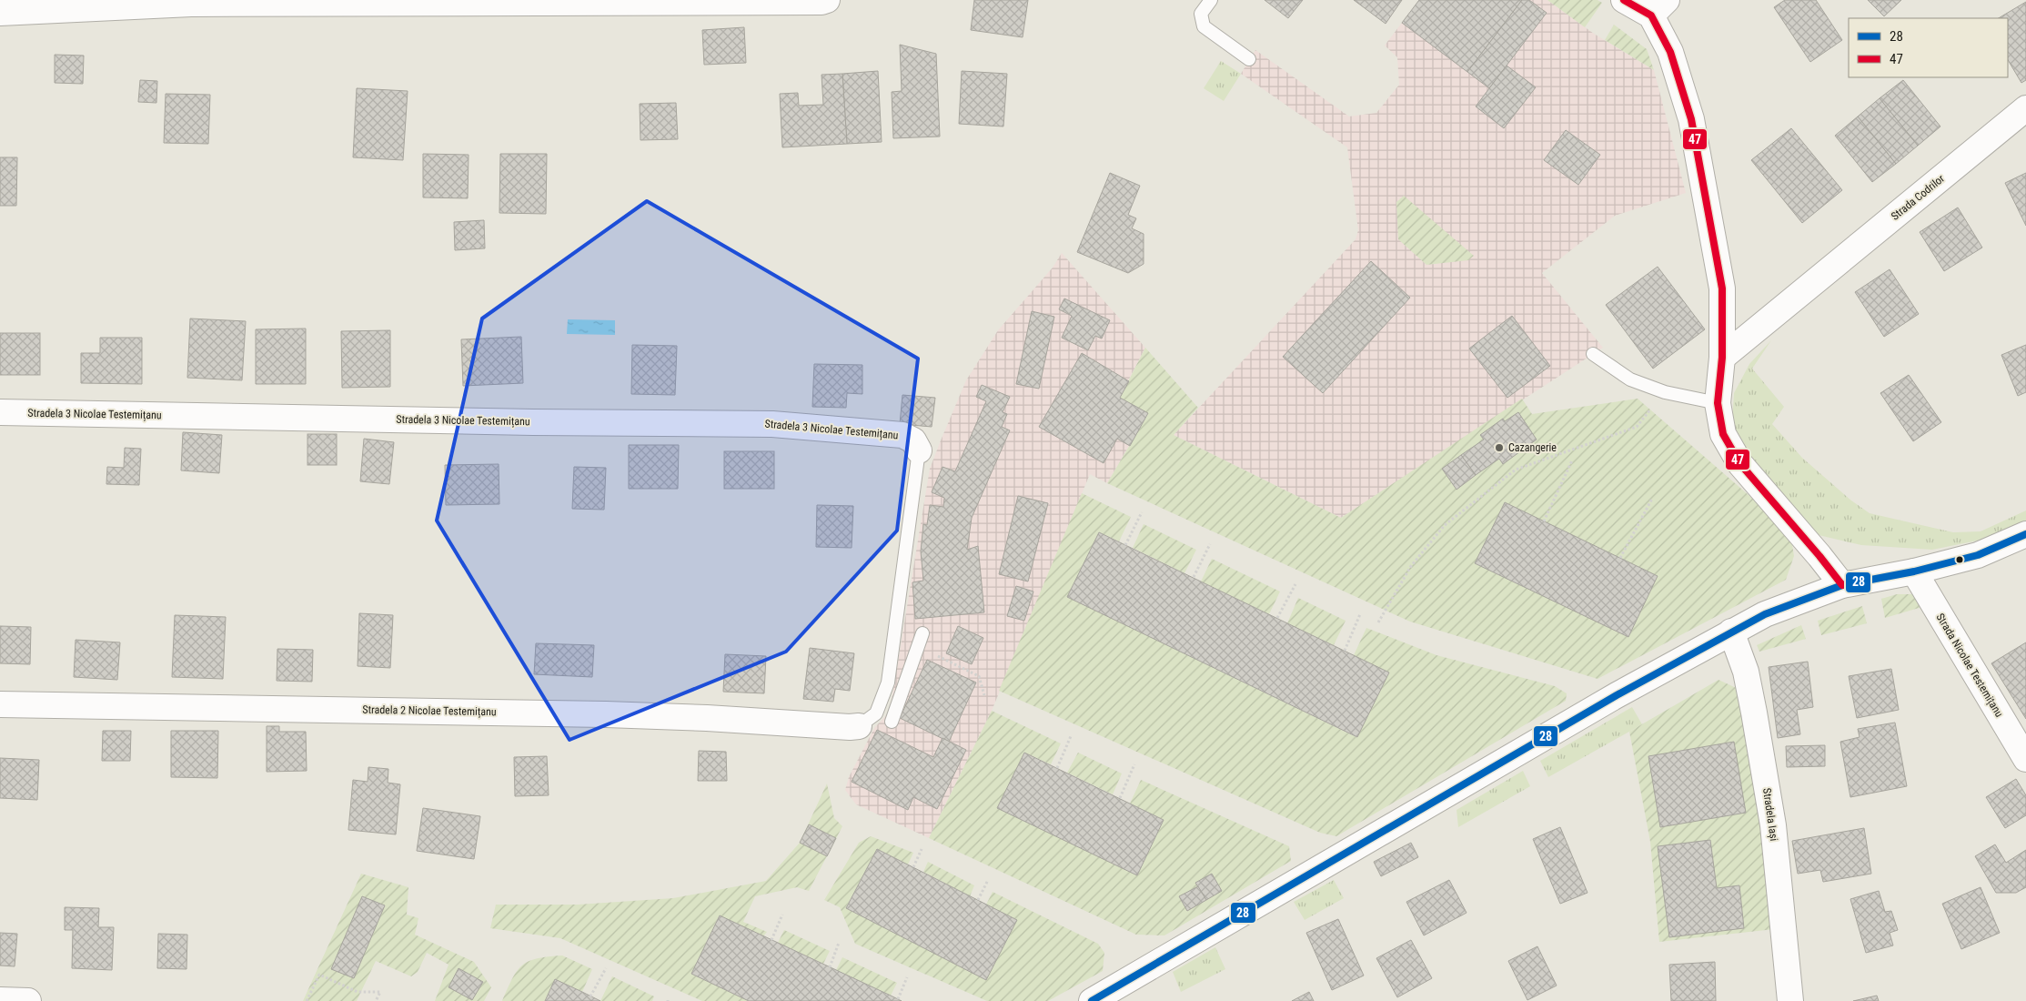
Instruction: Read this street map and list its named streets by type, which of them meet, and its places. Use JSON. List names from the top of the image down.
{
  "streets": {
    "street": [
      "Strada Codrilor",
      "Stradela 3 Nicolae Testemițanu",
      "Strada Nicolae Testemițanu",
      "Stradela 2 Nicolae Testemițanu",
      "Stradela Iași"
    ]
  },
  "places": ["Cazangerie"],
  "lines": ["transit line 47", "transit line 28"],
  "legend": ["28", "47"]
}
